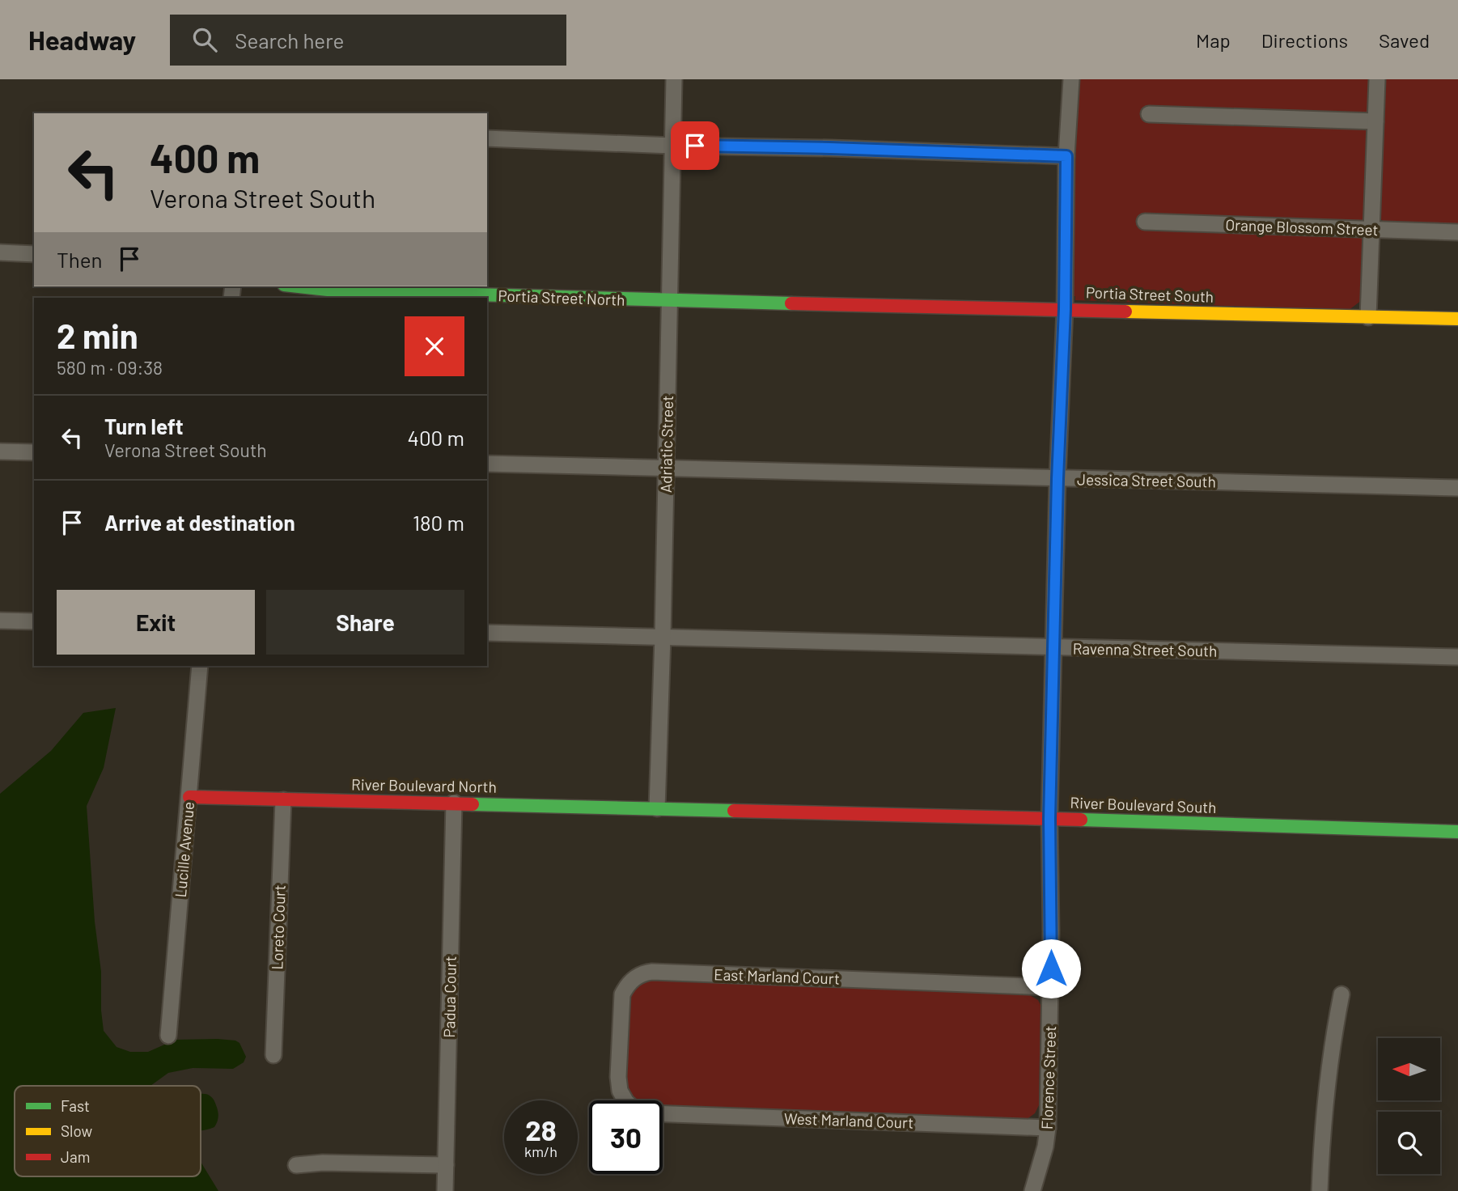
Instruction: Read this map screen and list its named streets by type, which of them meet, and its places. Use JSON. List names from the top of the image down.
{
  "streets": {
    "street": [
      "Orange Blossom Street",
      "Portia Street South",
      "Portia Street North",
      "Adriatic Street",
      "Jessica Street South",
      "Ravenna Street South",
      "River Boulevard North",
      "River Boulevard South",
      "Lucille Avenue",
      "Loreto Court",
      "East Marland Court",
      "Padua Court",
      "Florence Street",
      "West Marland Court"
    ]
  },
  "crossings": [
    ["Portia Street South", "Portia Street North"],
    ["Portia Street South", "Adriatic Street"],
    ["Portia Street South", "Florence Street"],
    ["Portia Street North", "Adriatic Street"],
    ["Adriatic Street", "Jessica Street South"],
    ["Adriatic Street", "Ravenna Street South"],
    ["Adriatic Street", "River Boulevard North"],
    ["Adriatic Street", "River Boulevard South"],
    ["Jessica Street South", "Florence Street"],
    ["Ravenna Street South", "Florence Street"],
    ["River Boulevard North", "River Boulevard South"],
    ["River Boulevard North", "Lucille Avenue"],
    ["River Boulevard North", "Loreto Court"],
    ["River Boulevard North", "Padua Court"],
    ["River Boulevard South", "Florence Street"],
    ["East Marland Court", "Florence Street"],
    ["Florence Street", "West Marland Court"]
  ],
  "legend": ["Fast", "Slow", "Jam"],
  "north": "left",
  "page": {
    "header": "Headway",
    "search": "Search here",
    "nav": ["Map", "Directions", "Saved"],
    "turn": ["400 m", "Verona Street South"],
    "then": "Then",
    "heading": ["2 min", "580 m · 09:38"],
    "list": [
      {
        "name": "Turn left",
        "note": "Verona Street South",
        "value": "400 m"
      },
      {
        "name": "Arrive at destination",
        "value": "180 m"
      }
    ],
    "buttons": ["Exit", "Share"],
    "speed": "28 km/h",
    "limit": "30"
  }
}
